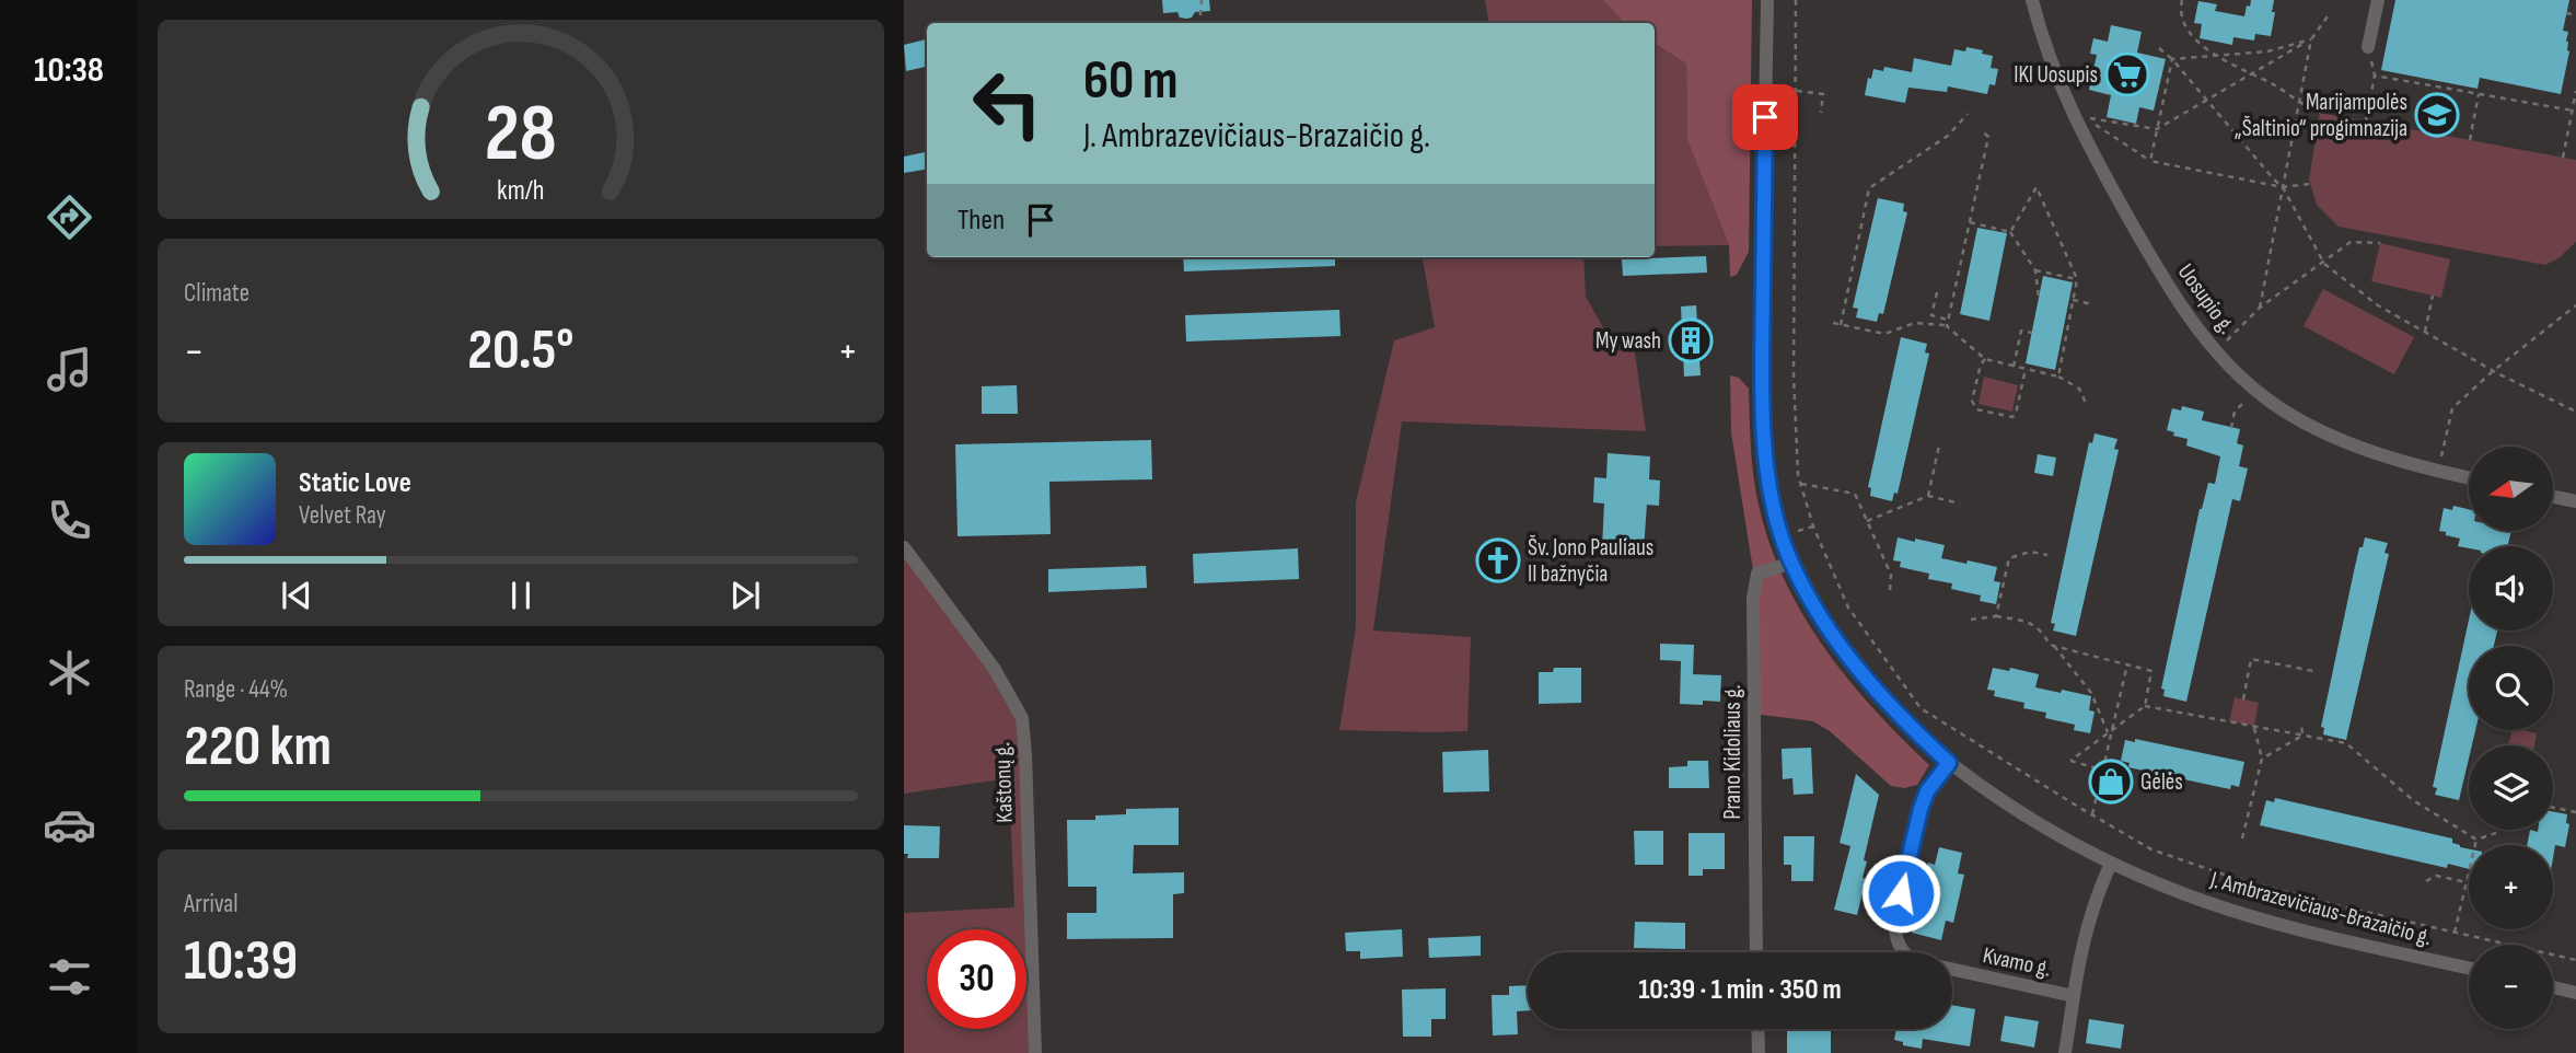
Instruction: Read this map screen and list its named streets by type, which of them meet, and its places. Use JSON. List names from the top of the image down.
{
  "streets": {
    "street": [
      "Uosupio g.",
      "Prano Kidoliaus g.",
      "Kaštonų g.",
      "J. Ambrazevičiaus-Brazaičio g.",
      "Kvamo g."
    ]
  },
  "crossings": [
    ["Prano Kidoliaus g.", "J. Ambrazevičiaus-Brazaičio g."]
  ],
  "places": {
    "supermarket": ["IKI Uosupis"],
    "school or university": ["Marijampolės „Šaltinio“ progimnazija"],
    "building": ["My wash"],
    "church": ["Šv. Jono Pauliaus II bažnyčia"],
    "shop": ["Gėlės"]
  },
  "north": "left",
  "page": {
    "tabs": "10:38",
    "turn": ["60 m", "J. Ambrazevičiaus-Brazaičio g."],
    "then": "Then",
    "tile": [
      "Climate",
      ["Range · 44%", "220 km"],
      ["Arrival", "10:39"]
    ],
    "heat": ["−", "20.5°", "+"],
    "map_buttons": ["+", "−"],
    "song": ["Static Love", "Velvet Ray"],
    "limit": "30",
    "trip": "10:39 · 1 min · 350 m",
    "gauge": ["28", "km/h"]
  }
}
